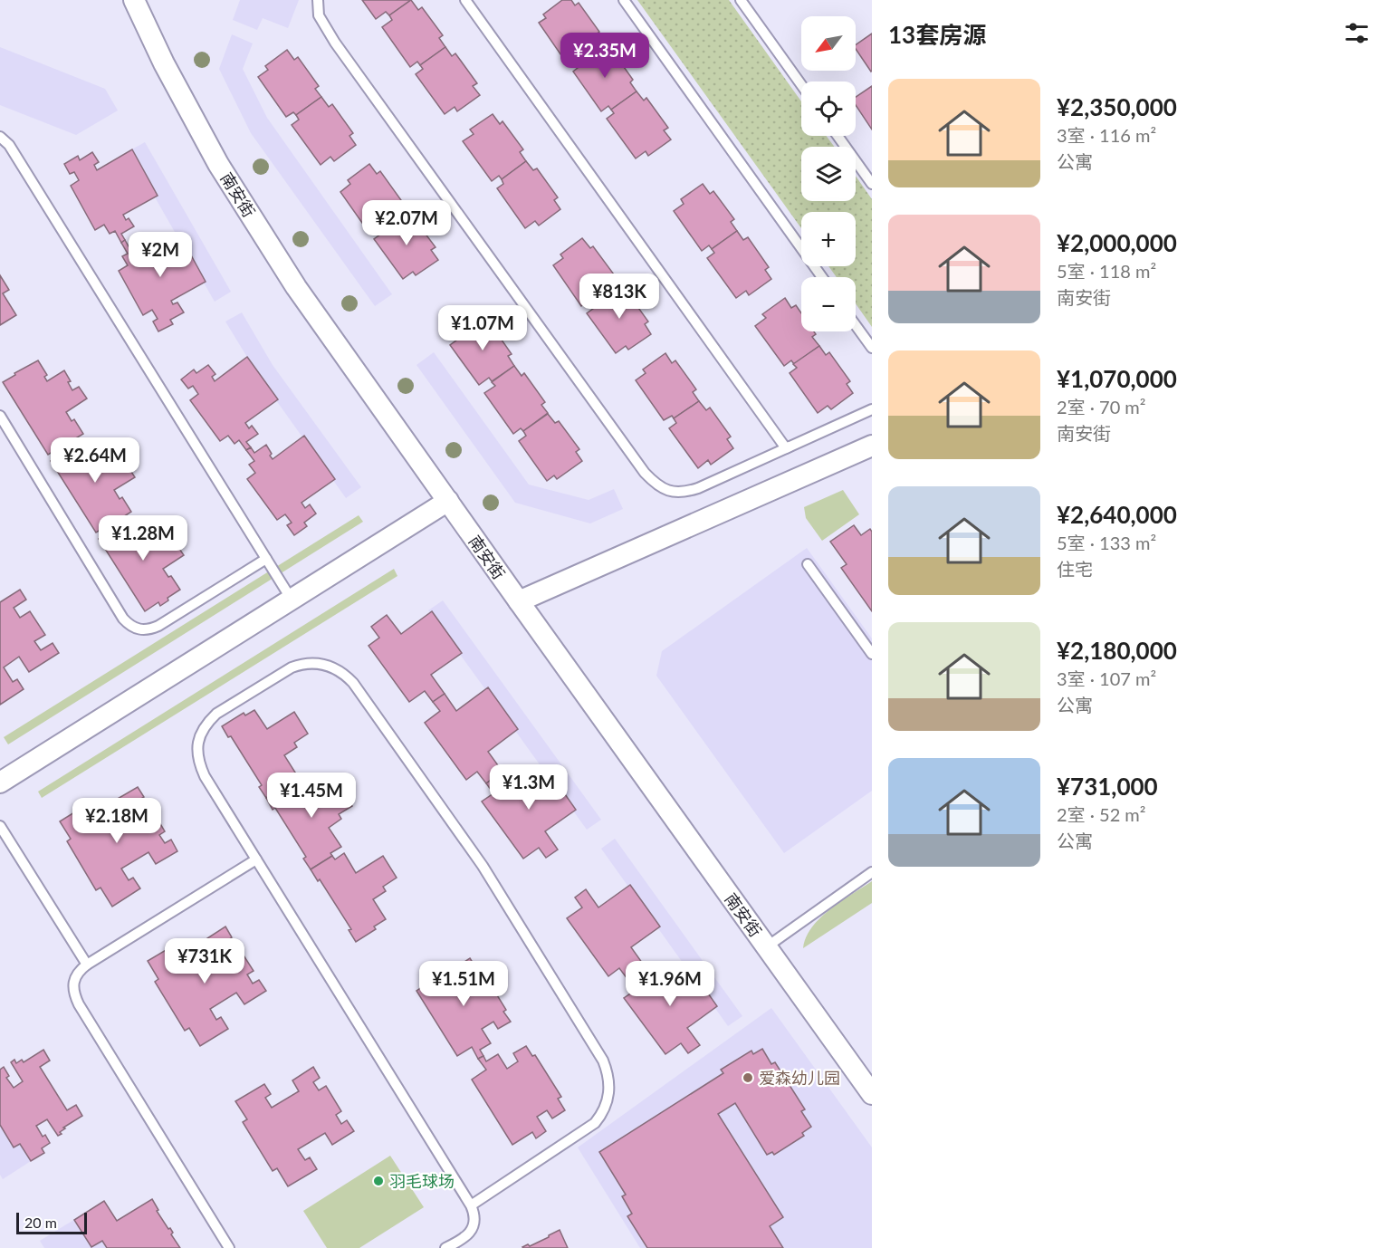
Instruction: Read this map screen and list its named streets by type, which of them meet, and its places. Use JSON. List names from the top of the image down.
{
  "streets": {
    "street": ["南安街"]
  },
  "places": ["爱森幼儿园", "羽毛球场"],
  "scale_bar": "20 m",
  "north": "bottom left",
  "page": {
    "heading": "13套房源",
    "map_buttons": ["+", "−"],
    "price": [
      "¥2.35M",
      "¥2.07M",
      "¥2M",
      "¥813K",
      "¥1.07M",
      "¥2.64M",
      "¥1.28M",
      "¥1.3M",
      "¥1.45M",
      "¥2.18M",
      "¥731K",
      "¥1.51M",
      "¥1.96M"
    ],
    "list": [
      {
        "name": "¥2,350,000",
        "note": "3室 · 116 m² · 公寓"
      },
      {
        "name": "¥2,000,000",
        "note": "5室 · 118 m² · 南安街"
      },
      {
        "name": "¥1,070,000",
        "note": "2室 · 70 m² · 南安街"
      },
      {
        "name": "¥2,640,000",
        "note": "5室 · 133 m² · 住宅"
      },
      {
        "name": "¥2,180,000",
        "note": "3室 · 107 m² · 公寓"
      },
      {
        "name": "¥731,000",
        "note": "2室 · 52 m² · 公寓"
      }
    ],
    "scale": "20 m"
  }
}
